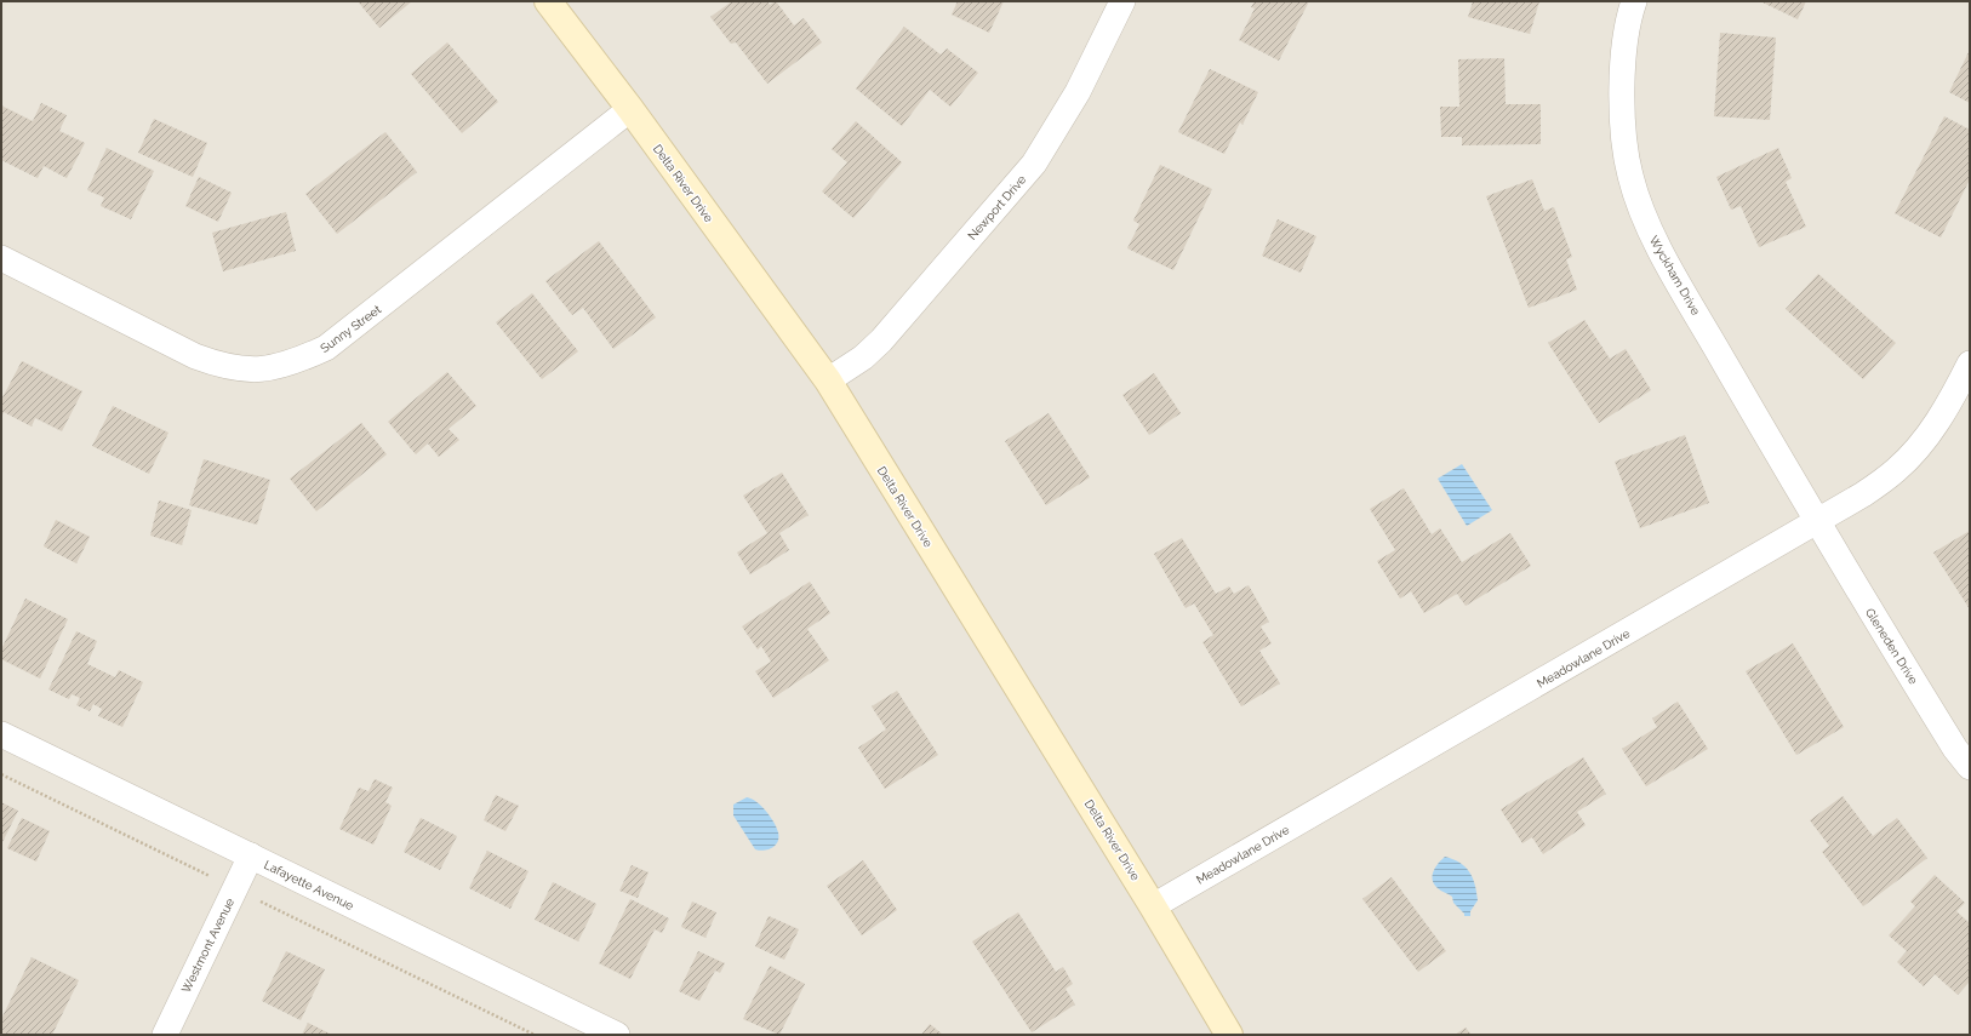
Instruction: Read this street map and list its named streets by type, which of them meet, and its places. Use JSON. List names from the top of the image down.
{
  "streets": {
    "street": [
      "Delta River Drive",
      "Newport Drive",
      "Wyckham Drive",
      "Sunny Street",
      "Gleneden Drive",
      "Meadowlane Drive",
      "Lafayette Avenue",
      "Westmont Avenue"
    ]
  },
  "crossings": [
    ["Delta River Drive", "Newport Drive"],
    ["Delta River Drive", "Sunny Street"],
    ["Delta River Drive", "Meadowlane Drive"],
    ["Wyckham Drive", "Gleneden Drive"],
    ["Wyckham Drive", "Meadowlane Drive"],
    ["Gleneden Drive", "Meadowlane Drive"],
    ["Lafayette Avenue", "Westmont Avenue"]
  ]
}
